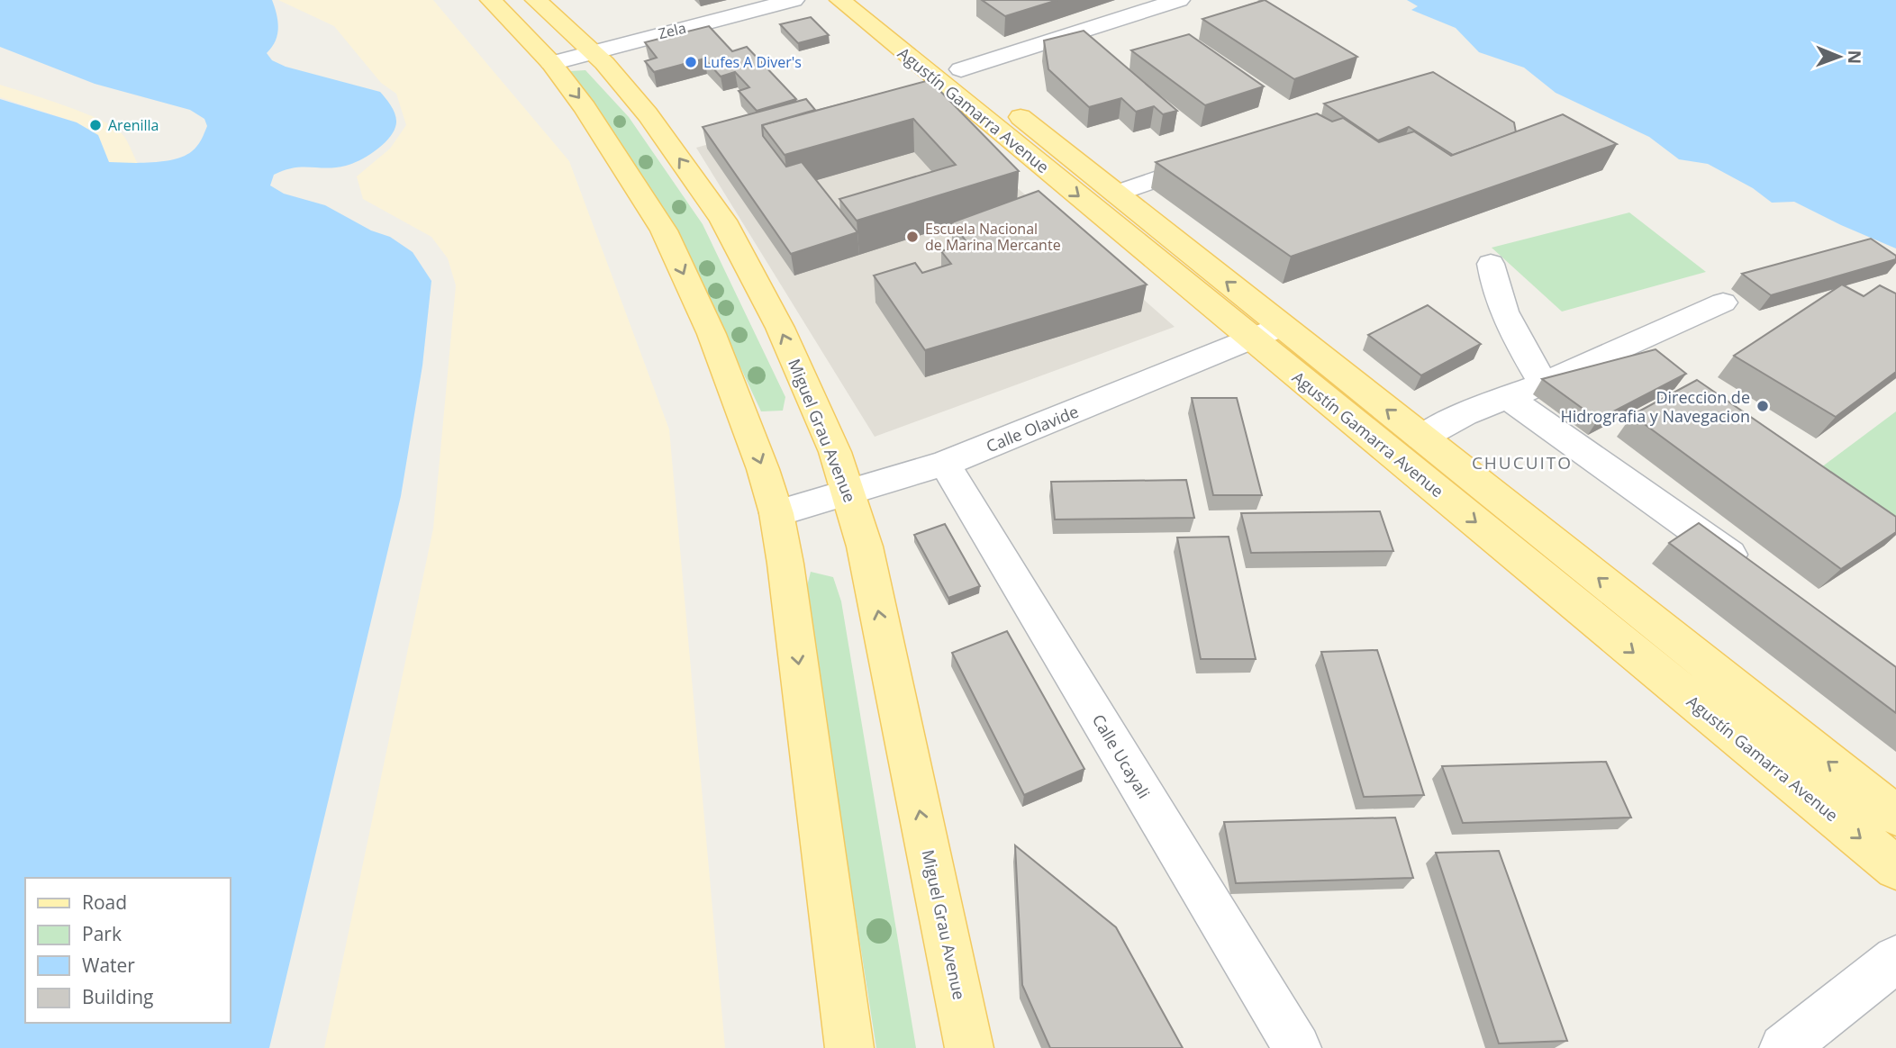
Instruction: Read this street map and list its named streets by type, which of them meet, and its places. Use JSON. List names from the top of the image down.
{
  "streets": {
    "main road": ["Agustín Gamarra Avenue", "Miguel Grau Avenue"],
    "street": ["Zela", "Calle Olavide", "Calle Ucayali"]
  },
  "crossings": [
    ["Zela", "Miguel Grau Avenue"],
    ["Agustín Gamarra Avenue", "Calle Olavide"],
    ["Calle Olavide", "Miguel Grau Avenue"],
    ["Calle Olavide", "Calle Ucayali"]
  ],
  "districts": ["CHUCUITO"],
  "places": [
    "Lufes A Diver's",
    "Arenilla",
    "Escuela Nacional de Marina Mercante",
    "Direccion de Hidrografia y Navegacion"
  ],
  "legend": [
    "Road",
    "Park",
    "Water",
    "Building"
  ],
  "north": "right"
}
